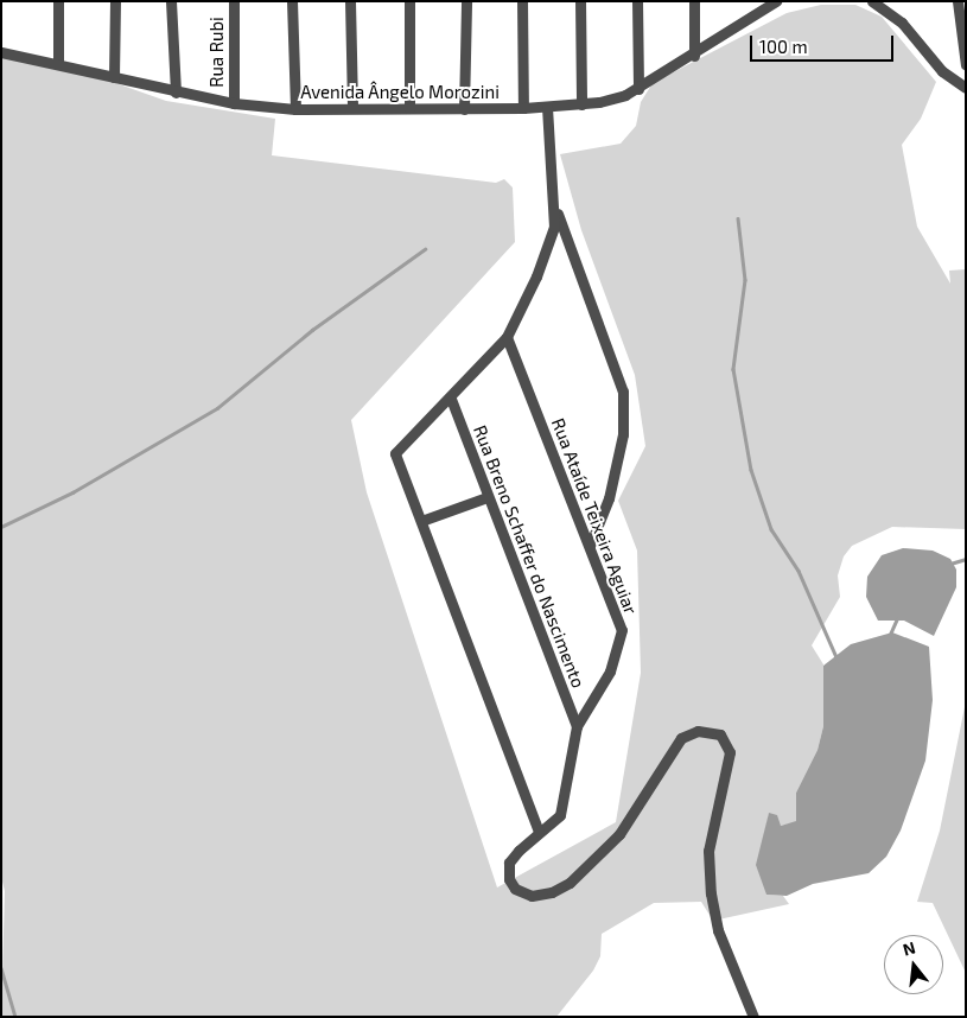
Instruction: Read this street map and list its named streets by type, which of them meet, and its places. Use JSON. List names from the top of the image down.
{
  "streets": {
    "street": [
      "Rua Rubi",
      "Avenida Ângelo Morozini",
      "Rua Ataíde Teixeira Aguiar",
      "Rua Breno Schaffer do Nascimento"
    ]
  },
  "crossings": [
    ["Rua Rubi", "Avenida Ângelo Morozini"],
    ["Rua Ataíde Teixeira Aguiar", "Rua Breno Schaffer do Nascimento"]
  ],
  "scale_bar": "100 m",
  "north": "top"
}
